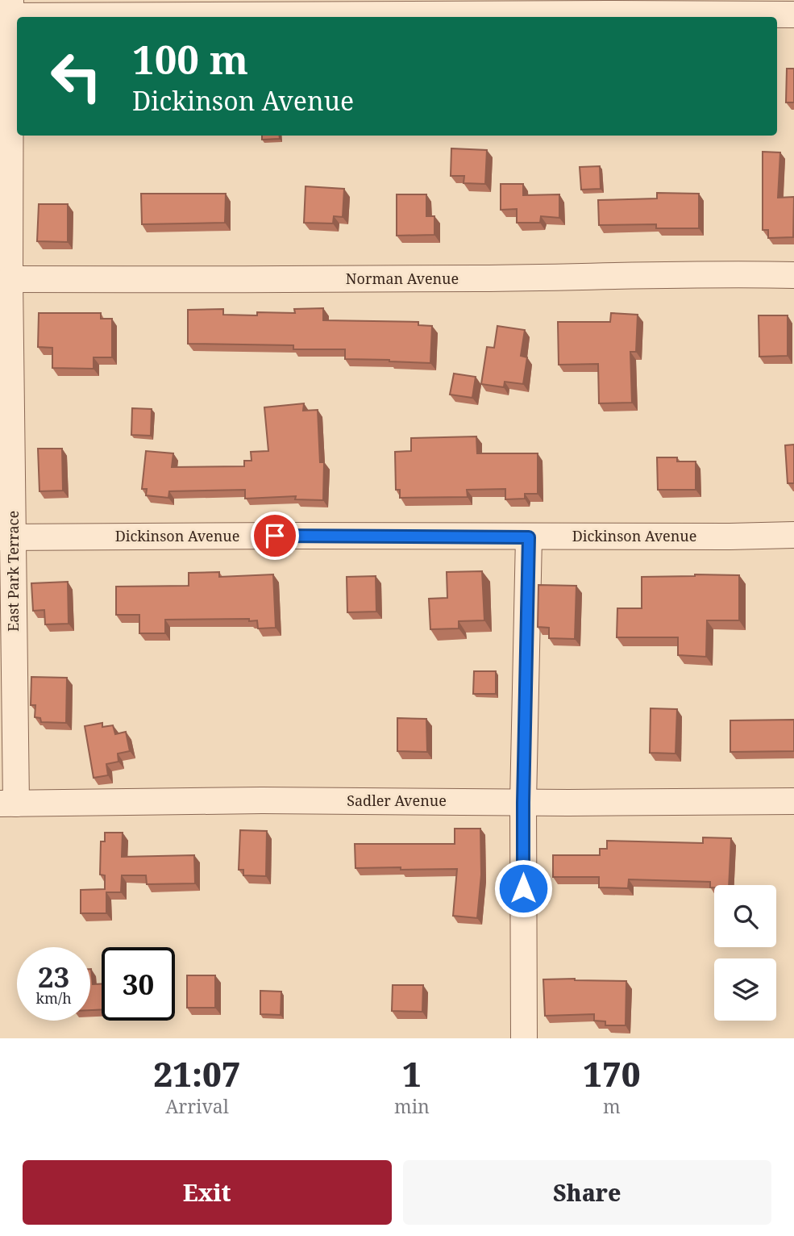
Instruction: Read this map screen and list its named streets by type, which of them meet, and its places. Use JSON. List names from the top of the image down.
{
  "streets": {
    "street": [
      "Norman Avenue",
      "Dickinson Avenue",
      "East Park Terrace",
      "Sadler Avenue"
    ]
  },
  "crossings": [
    ["Norman Avenue", "East Park Terrace"],
    ["Dickinson Avenue", "East Park Terrace"],
    ["East Park Terrace", "Sadler Avenue"]
  ],
  "page": {
    "turn": ["100 m", "Dickinson Avenue"],
    "speed": "23 km/h",
    "limit": "30",
    "eta": [
      "21:07",
      "Arrival",
      "1",
      "min",
      "170",
      "m"
    ],
    "buttons": ["Exit", "Share"]
  }
}
